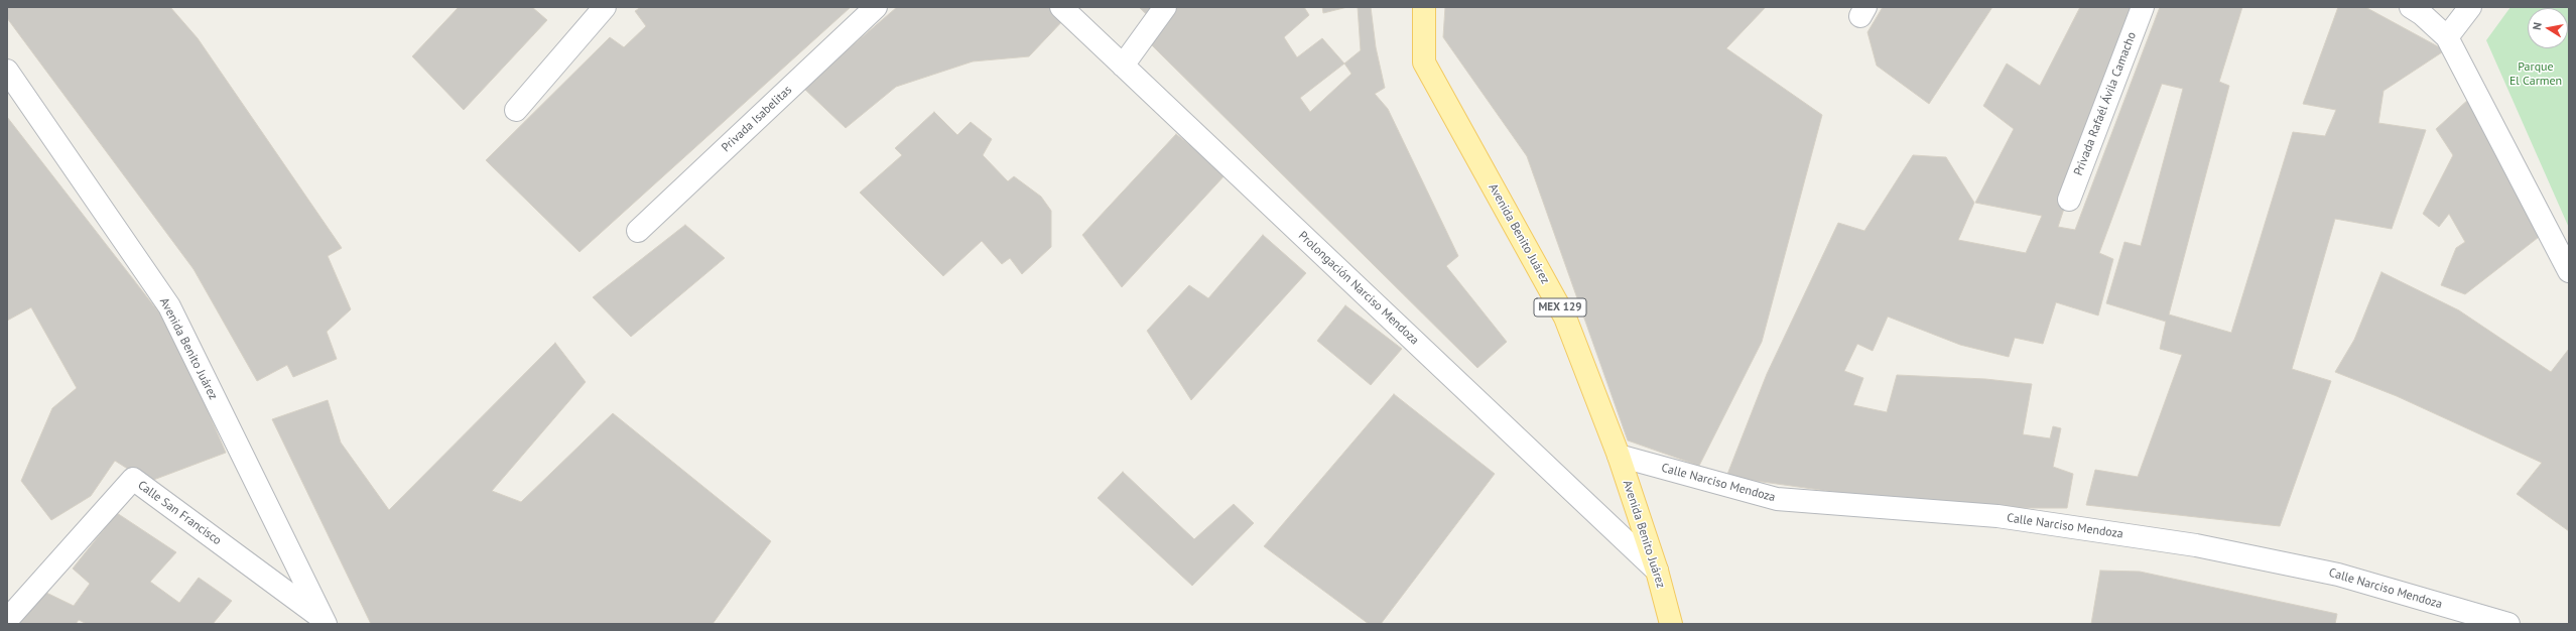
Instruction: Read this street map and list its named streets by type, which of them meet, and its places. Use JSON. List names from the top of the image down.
{
  "streets": {
    "main road": ["Avenida Benito Juárez", "MEX 129"],
    "street": [
      "Privada Rafaél Ávila Camacho",
      "Privada Isabelitas",
      "Prolongación Narciso Mendoza",
      "Calle Narciso Mendoza",
      "Calle San Francisco"
    ]
  },
  "crossings": [
    ["Avenida Benito Juárez", "Prolongación Narciso Mendoza"],
    ["Avenida Benito Juárez", "Calle Narciso Mendoza"],
    ["Avenida Benito Juárez", "Calle San Francisco"]
  ],
  "parks": ["Parque El Carmen"],
  "north": "left"
}
